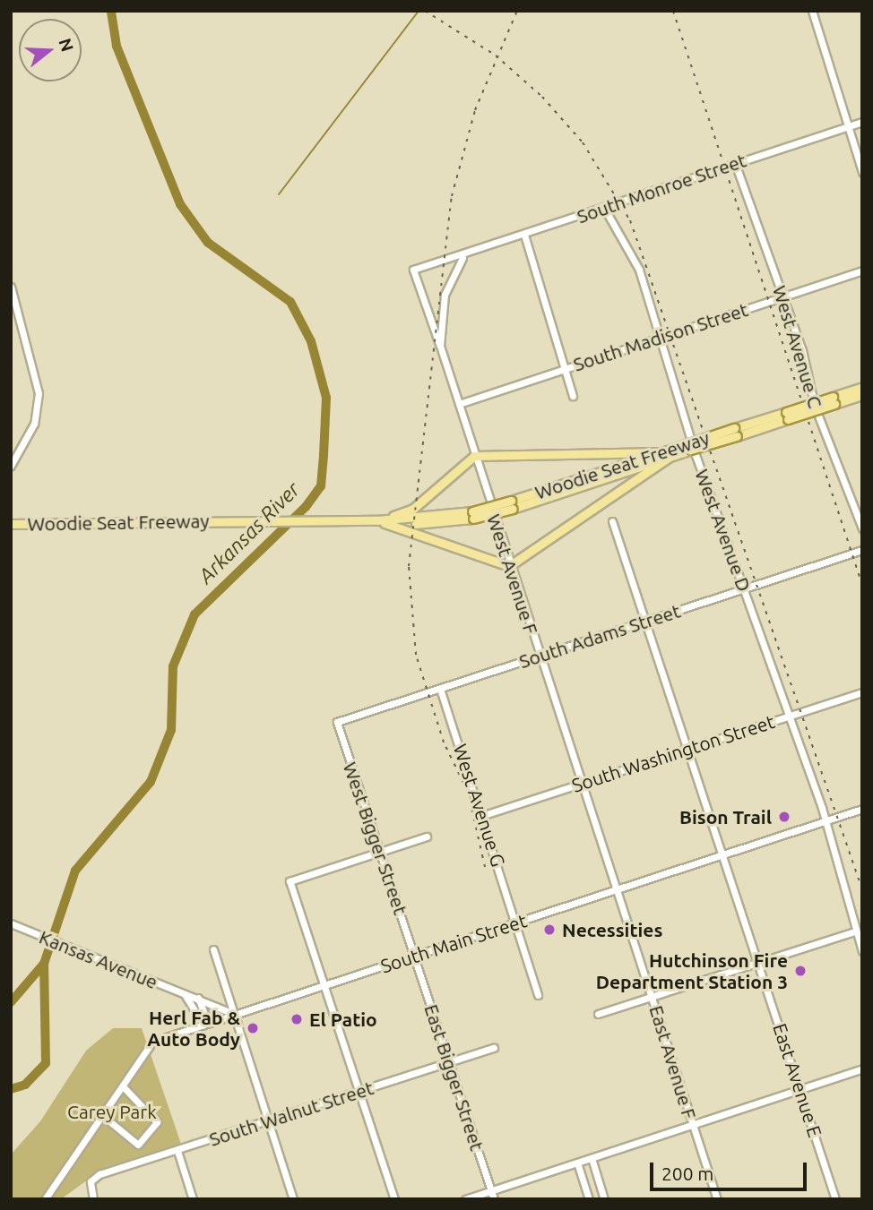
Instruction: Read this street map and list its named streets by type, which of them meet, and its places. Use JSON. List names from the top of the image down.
{
  "streets": {
    "main road": ["Woodie Seat Freeway"],
    "street": [
      "South Monroe Street",
      "South Madison Street",
      "West Avenue C",
      "West Avenue D",
      "West Avenue F",
      "South Adams Street",
      "South Washington Street",
      "West Avenue G",
      "West Bigger Street",
      "South Main Street",
      "Kansas Avenue",
      "East Avenue F",
      "East Bigger Street",
      "East Avenue E",
      "South Walnut Street"
    ]
  },
  "crossings": [
    ["South Monroe Street", "West Avenue C"],
    ["South Monroe Street", "West Avenue D"],
    ["South Monroe Street", "West Avenue F"],
    ["South Madison Street", "West Avenue C"],
    ["South Madison Street", "West Avenue D"],
    ["South Madison Street", "West Avenue F"],
    ["West Avenue D", "South Adams Street"],
    ["West Avenue D", "South Washington Street"],
    ["West Avenue D", "South Main Street"],
    ["West Avenue F", "South Adams Street"],
    ["West Avenue F", "South Washington Street"],
    ["West Avenue F", "South Main Street"],
    ["West Avenue F", "East Avenue F"],
    ["South Adams Street", "West Avenue G"],
    ["South Adams Street", "West Bigger Street"],
    ["South Adams Street", "East Avenue E"],
    ["South Washington Street", "West Avenue G"],
    ["South Washington Street", "East Avenue E"],
    ["West Avenue G", "South Main Street"],
    ["West Bigger Street", "South Main Street"],
    ["West Bigger Street", "East Bigger Street"],
    ["South Main Street", "Kansas Avenue"],
    ["South Main Street", "East Avenue F"],
    ["South Main Street", "East Bigger Street"],
    ["South Main Street", "East Avenue E"],
    ["East Bigger Street", "South Walnut Street"]
  ],
  "water": ["Arkansas River"],
  "parks": ["Carey Park"],
  "places": [
    "Bison Trail",
    "Necessities",
    "Hutchinson Fire Department Station 3",
    "El Patio",
    "Herl Fab & Auto Body"
  ],
  "scale_bar": "200 m",
  "north": "right"
}
